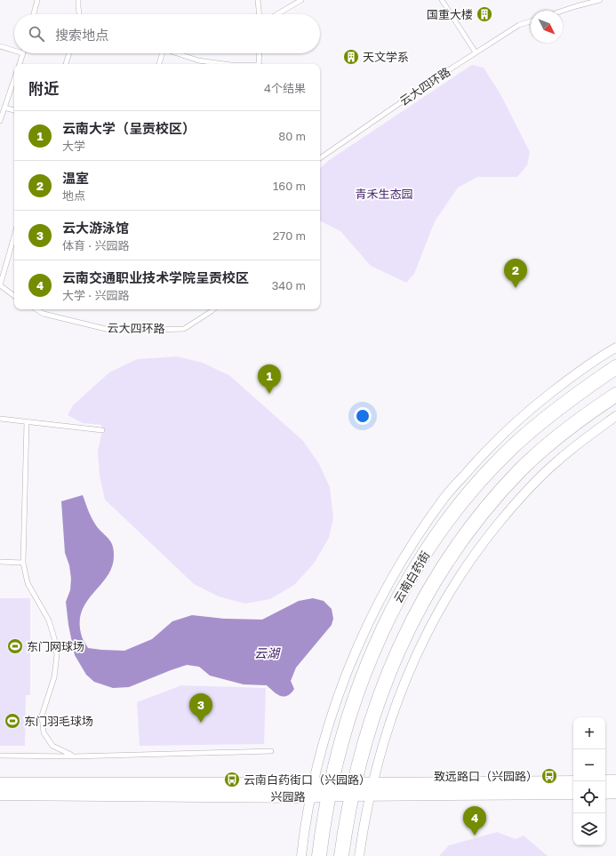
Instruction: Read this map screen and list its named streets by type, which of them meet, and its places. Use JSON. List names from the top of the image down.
{
  "streets": {
    "main road": ["云南白药街", "兴园路"],
    "lane": ["云大四环路"]
  },
  "crossings": [
    ["云南白药街", "兴园路"]
  ],
  "water": ["云湖"],
  "parks": ["青禾生态园"],
  "places": {
    "building": ["国重大楼", "天文学系"],
    "sports": ["东门网球场", "东门羽毛球场"],
    "bus stop": ["致远路口（兴园路）", "云南白药街口（兴园路）"]
  },
  "north": "bottom right",
  "page": {
    "search": "搜索地点",
    "heading": ["附近", "4个结果"],
    "list": [
      {
        "mark": "1",
        "name": "云南大学（呈贡校区）",
        "note": "大学",
        "value": "80 m"
      },
      {
        "mark": "2",
        "name": "温室",
        "note": "地点",
        "value": "160 m"
      },
      {
        "mark": "3",
        "name": "云大游泳馆",
        "note": "体育 · 兴园路",
        "value": "270 m"
      },
      {
        "mark": "4",
        "name": "云南交通职业技术学院呈贡校区",
        "note": "大学 · 兴园路",
        "value": "340 m"
      }
    ],
    "pins": [
      "2",
      "1",
      "3",
      "4"
    ],
    "map_buttons": ["+", "−"]
  }
}
